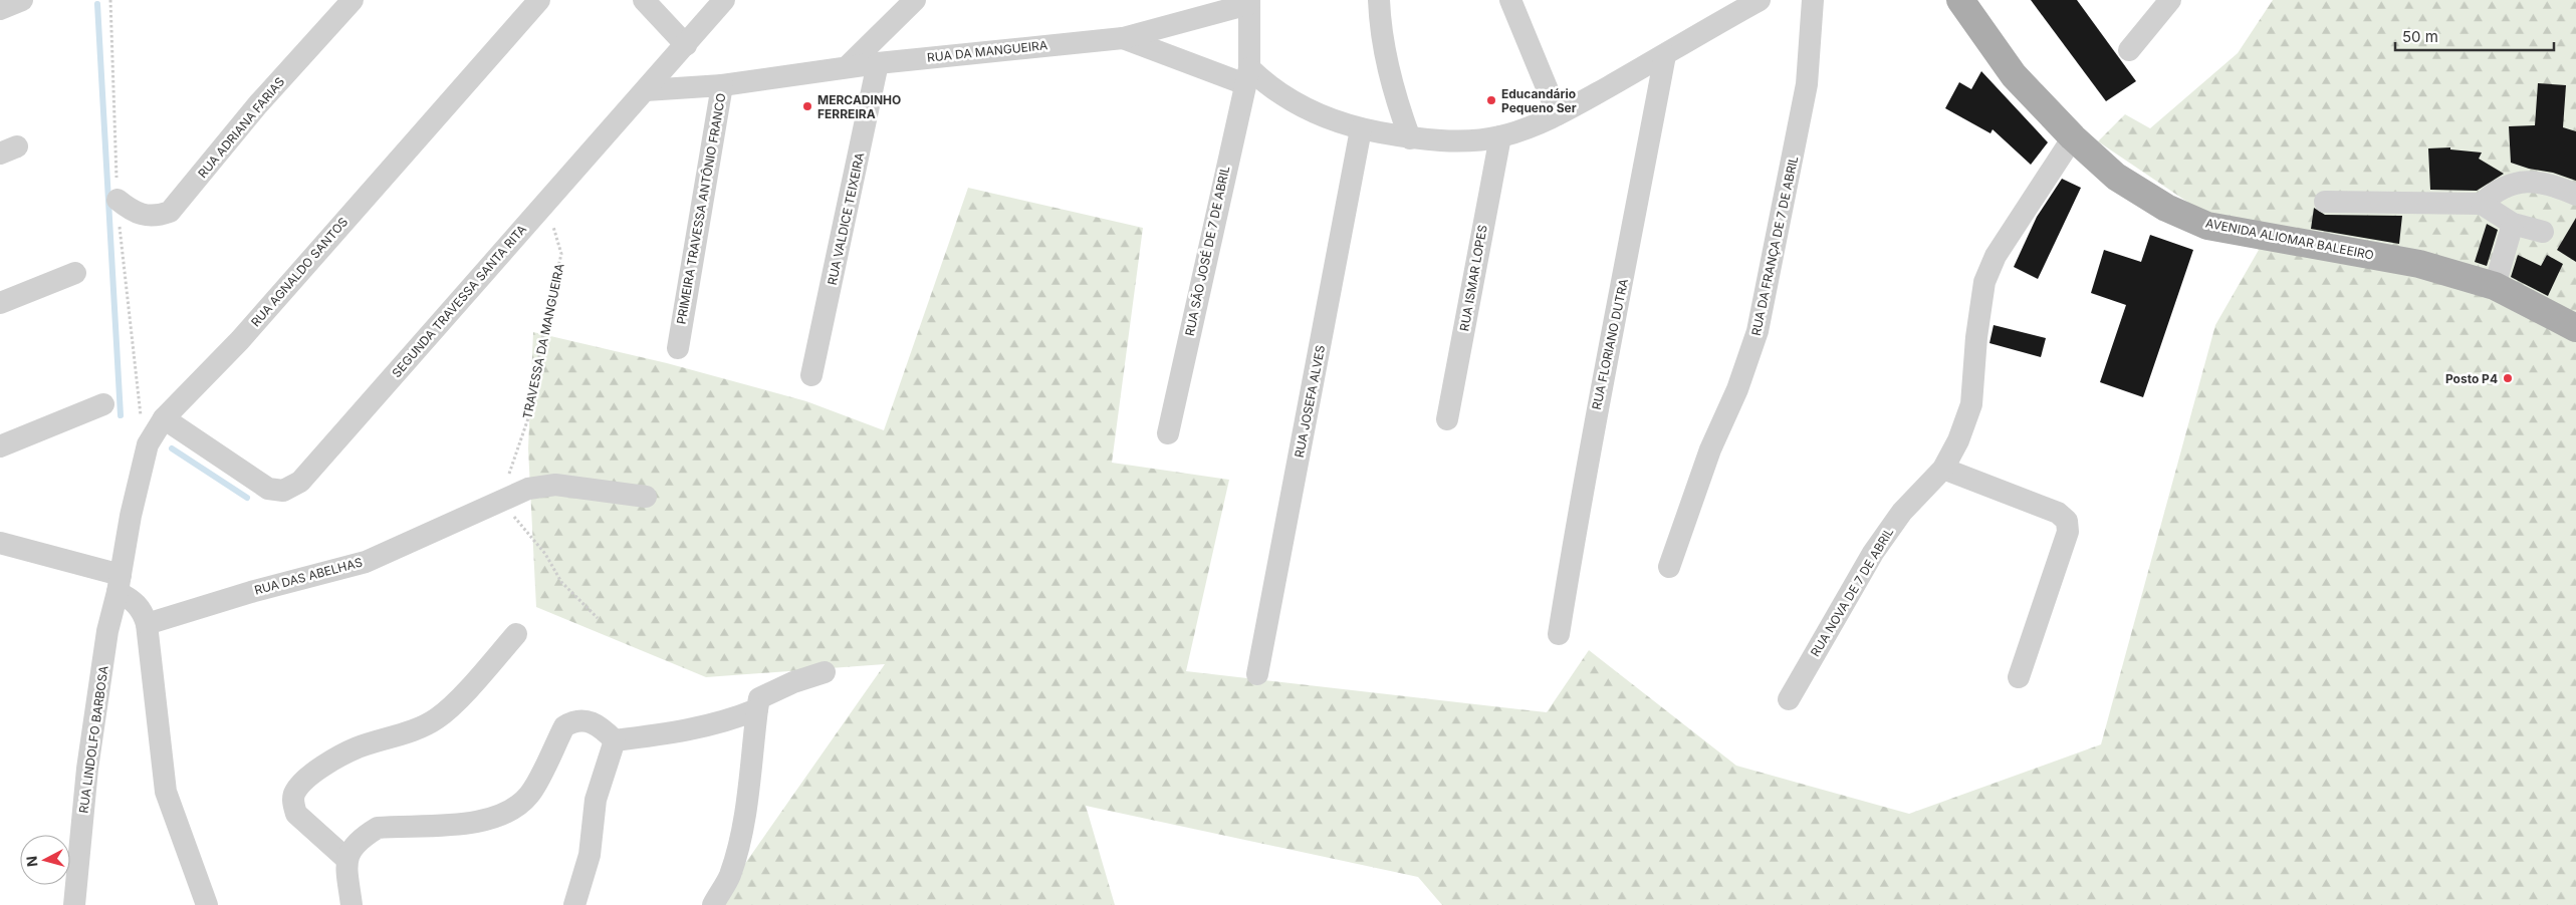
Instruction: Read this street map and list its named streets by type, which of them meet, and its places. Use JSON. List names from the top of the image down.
{
  "streets": {
    "main road": ["AVENIDA ALIOMAR BALEEIRO"],
    "street": [
      "RUA DA MANGUEIRA",
      "RUA ADRIANA FARIAS",
      "PRIMEIRA TRAVESSA ANTÔNIO FRANCO",
      "RUA VALDICE TEIXEIRA",
      "RUA DA FRANÇA DE 7 DE ABRIL",
      "RUA SÃO JOSÉ DE 7 DE ABRIL",
      "RUA AGNALDO SANTOS",
      "RUA ISMAR LOPES",
      "SEGUNDA TRAVESSA SANTA RITA",
      "RUA FLORIANO DUTRA",
      "RUA JOSEFA ALVES",
      "RUA DAS ABELHAS",
      "RUA NOVA DE 7 DE ABRIL",
      "RUA LINDOLFO BARBOSA"
    ],
    "path": ["TRAVESSA DA MANGUEIRA"]
  },
  "crossings": [
    ["RUA DA MANGUEIRA", "PRIMEIRA TRAVESSA ANTÔNIO FRANCO"],
    ["RUA DA MANGUEIRA", "RUA VALDICE TEIXEIRA"],
    ["RUA DA MANGUEIRA", "RUA SÃO JOSÉ DE 7 DE ABRIL"],
    ["PRIMEIRA TRAVESSA ANTÔNIO FRANCO", "SEGUNDA TRAVESSA SANTA RITA"],
    ["AVENIDA ALIOMAR BALEEIRO", "RUA NOVA DE 7 DE ABRIL"],
    ["RUA AGNALDO SANTOS", "SEGUNDA TRAVESSA SANTA RITA"],
    ["RUA AGNALDO SANTOS", "RUA LINDOLFO BARBOSA"],
    ["SEGUNDA TRAVESSA SANTA RITA", "TRAVESSA DA MANGUEIRA"],
    ["TRAVESSA DA MANGUEIRA", "RUA DAS ABELHAS"]
  ],
  "places": ["Educandário Pequeno Ser", "MERCADINHO FERREIRA", "Posto P4"],
  "scale_bar": "50 m",
  "north": "left"
}
